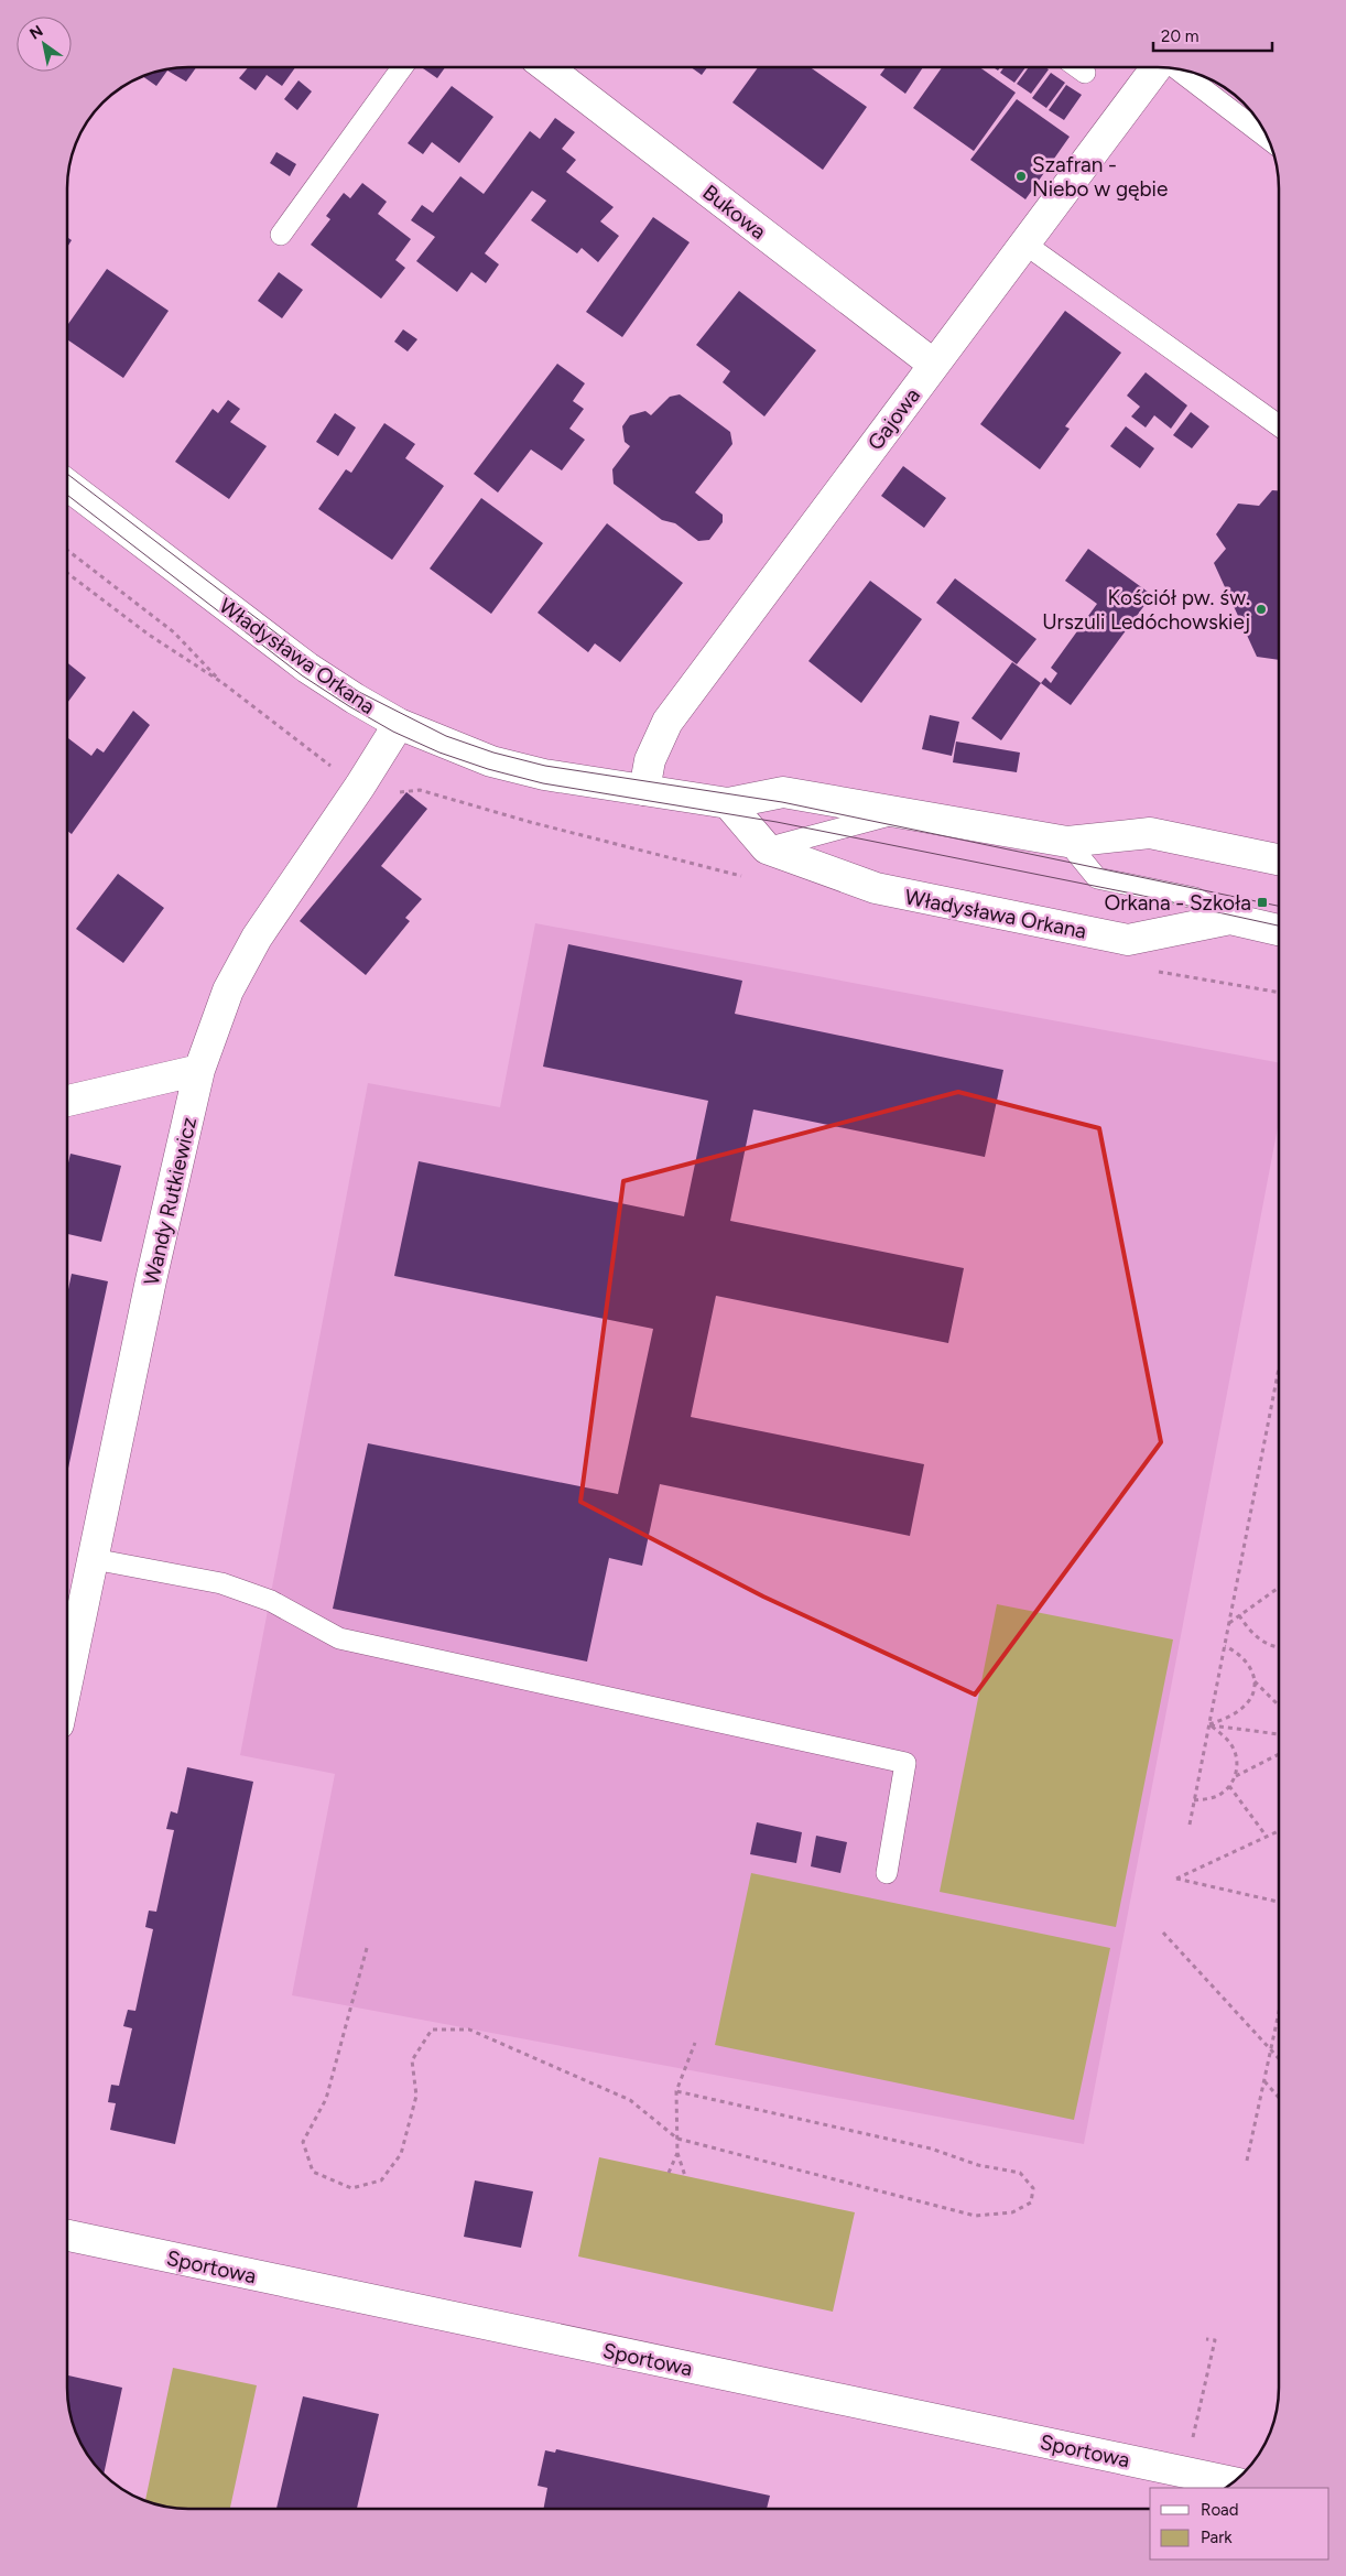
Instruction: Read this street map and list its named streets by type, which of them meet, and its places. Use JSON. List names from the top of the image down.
{
  "streets": {
    "street": [
      "Bukowa",
      "Gajowa",
      "Władysława Orkana",
      "Wandy Rutkiewicz",
      "Sportowa"
    ]
  },
  "crossings": [
    ["Bukowa", "Gajowa"],
    ["Gajowa", "Władysława Orkana"],
    ["Władysława Orkana", "Wandy Rutkiewicz"]
  ],
  "places": {
    "other": ["Szafran - Niebo w gębie", "Kościół pw. św. Urszuli Ledóchowskiej"],
    "transit": ["Orkana - Szkoła"]
  },
  "legend": ["Road", "Park"],
  "scale_bar": "20 m",
  "north": "top left"
}
